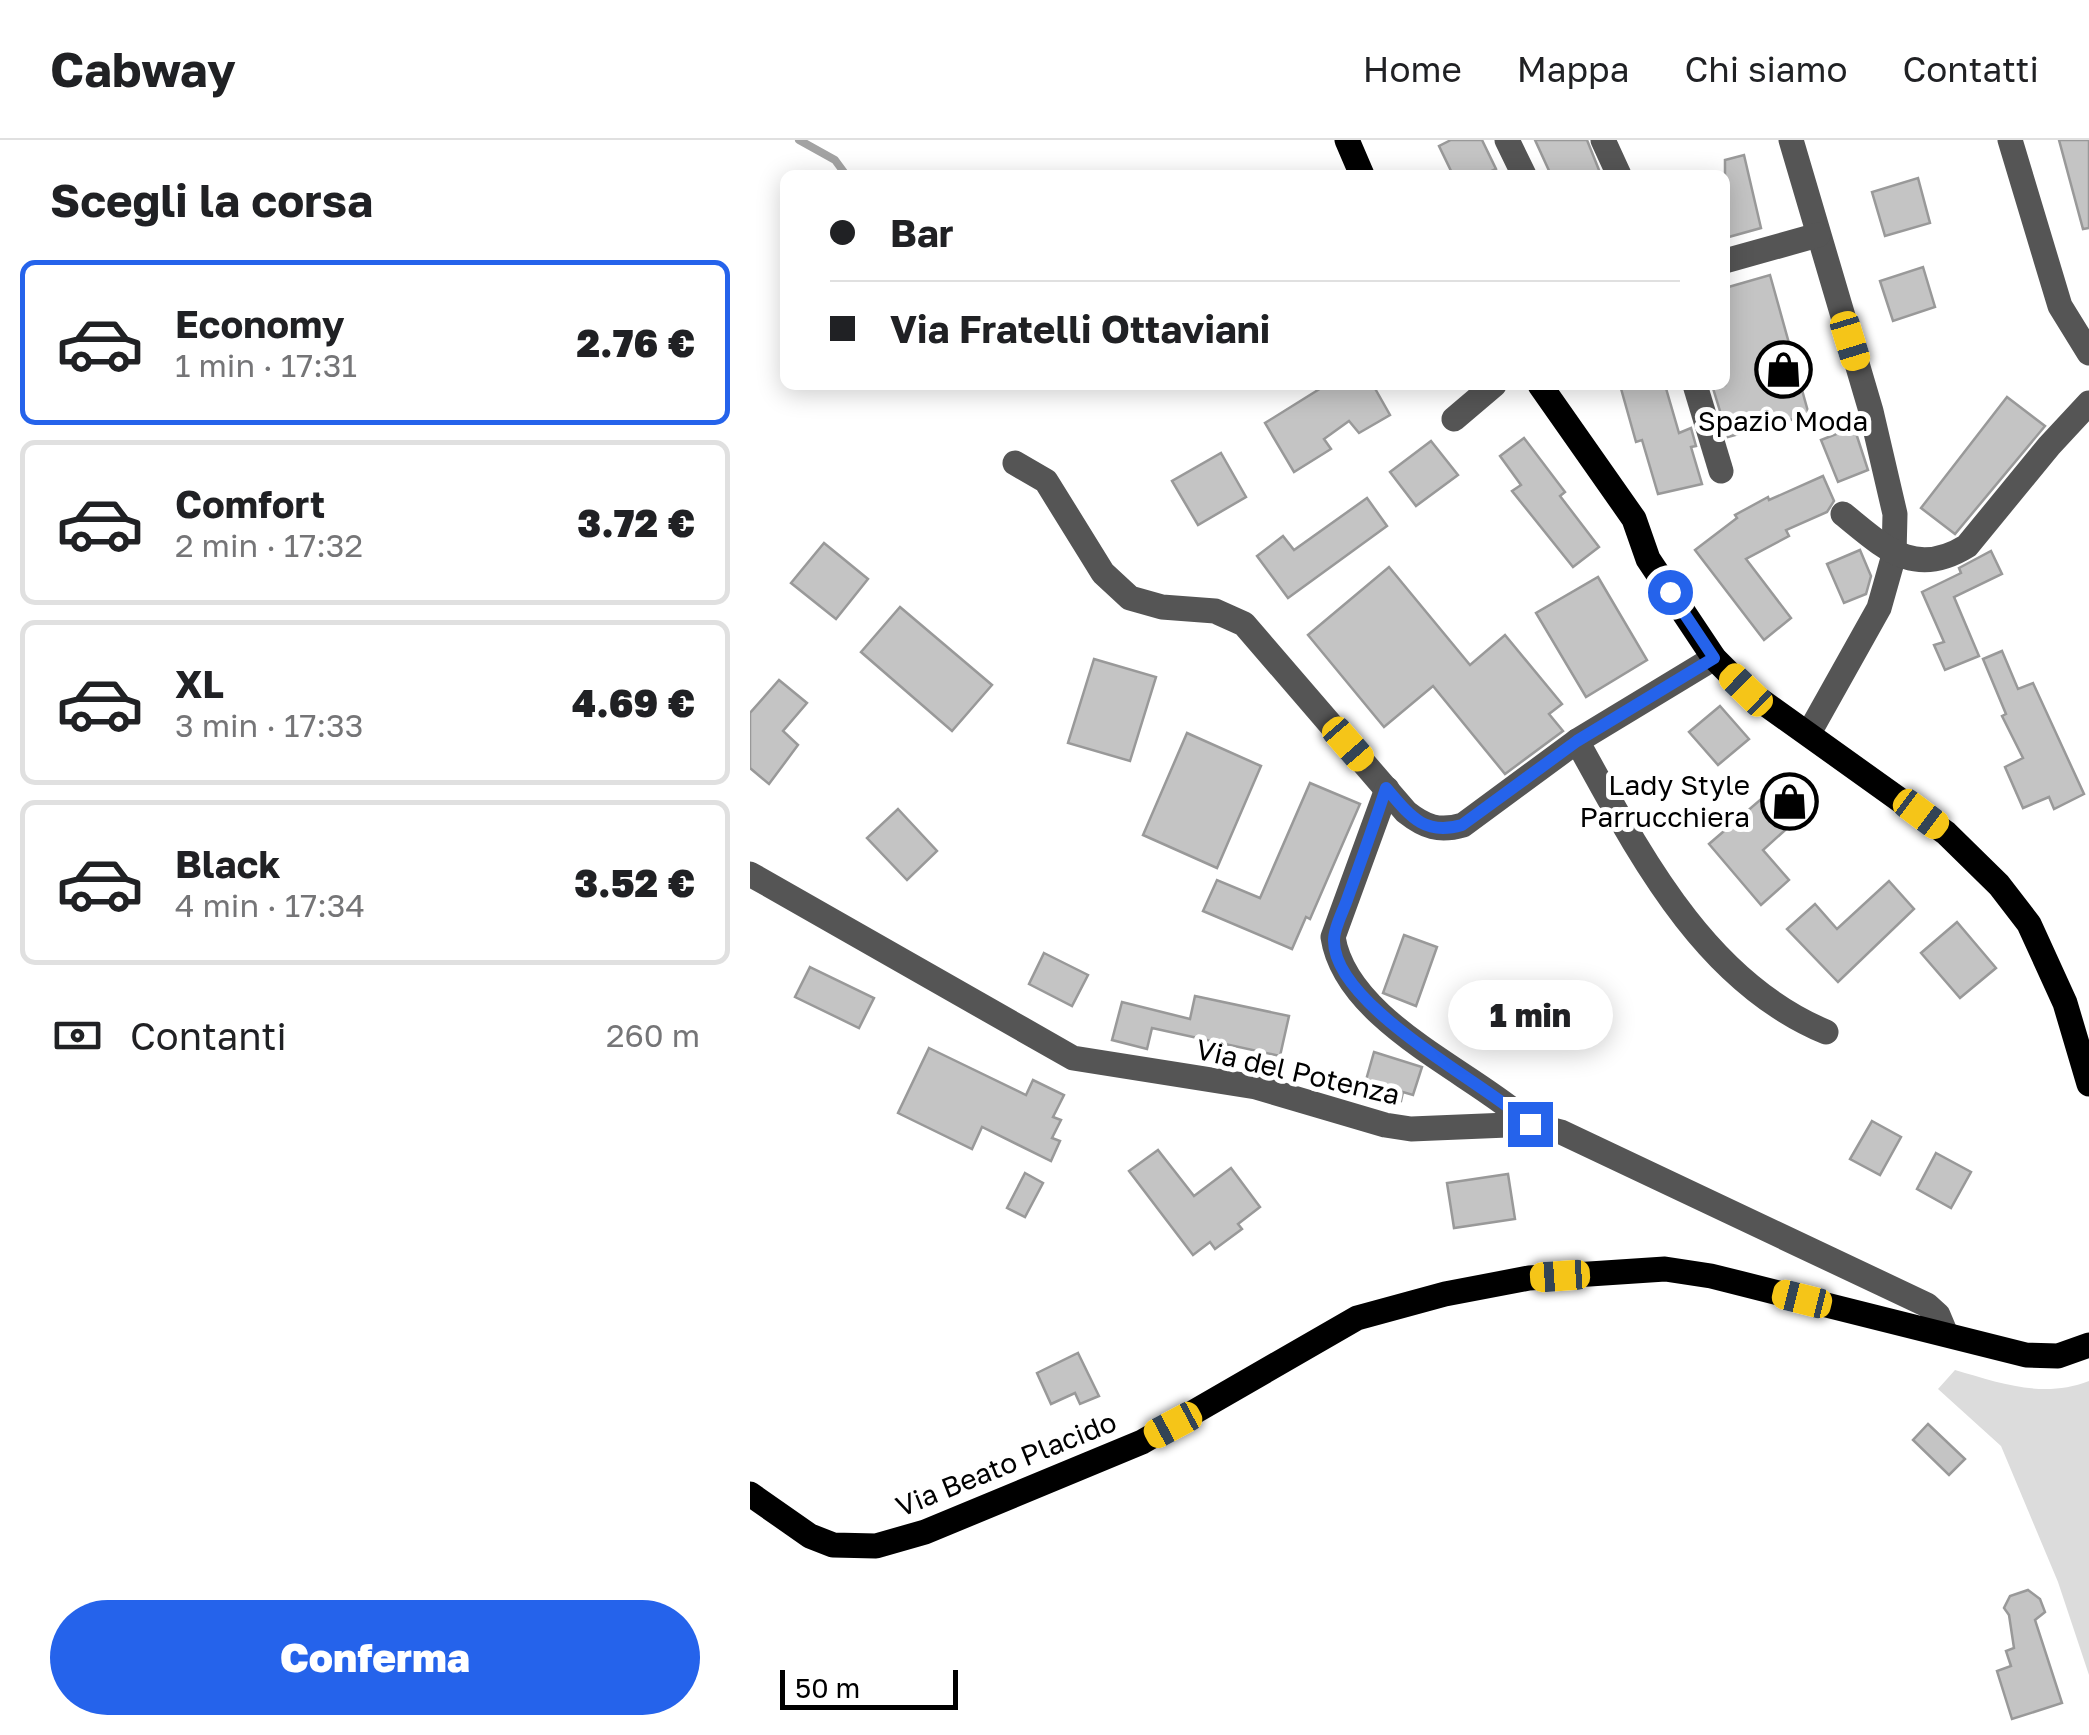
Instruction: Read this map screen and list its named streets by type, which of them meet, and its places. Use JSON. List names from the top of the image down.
{
  "streets": {
    "main road": ["Via Beato Placido"],
    "street": ["Via del Potenza"]
  },
  "crossings": [
    ["Via del Potenza", "Via Beato Placido"]
  ],
  "places": {
    "shop": ["Spazio Moda", "Lady Style Parrucchiera"]
  },
  "scale_bar": "50 m",
  "page": {
    "header": "Cabway",
    "nav": [
      "Home",
      "Mappa",
      "Chi siamo",
      "Contatti"
    ],
    "heading": "Scegli la corsa",
    "banner": ["Bar", "Via Fratelli Ottaviani"],
    "list": [
      {
        "name": "Economy",
        "note": "1 min · 17:31",
        "value": "2.76 €"
      },
      {
        "name": "Comfort",
        "note": "2 min · 17:32",
        "value": "3.72 €"
      },
      {
        "name": "XL",
        "note": "3 min · 17:33",
        "value": "4.69 €"
      },
      {
        "name": "Black",
        "note": "4 min · 17:34",
        "value": "3.52 €"
      }
    ],
    "pay": ["Contanti", "260 m"],
    "bubble": "1 min",
    "buttons": "Conferma",
    "scale": "50 m"
  }
}
